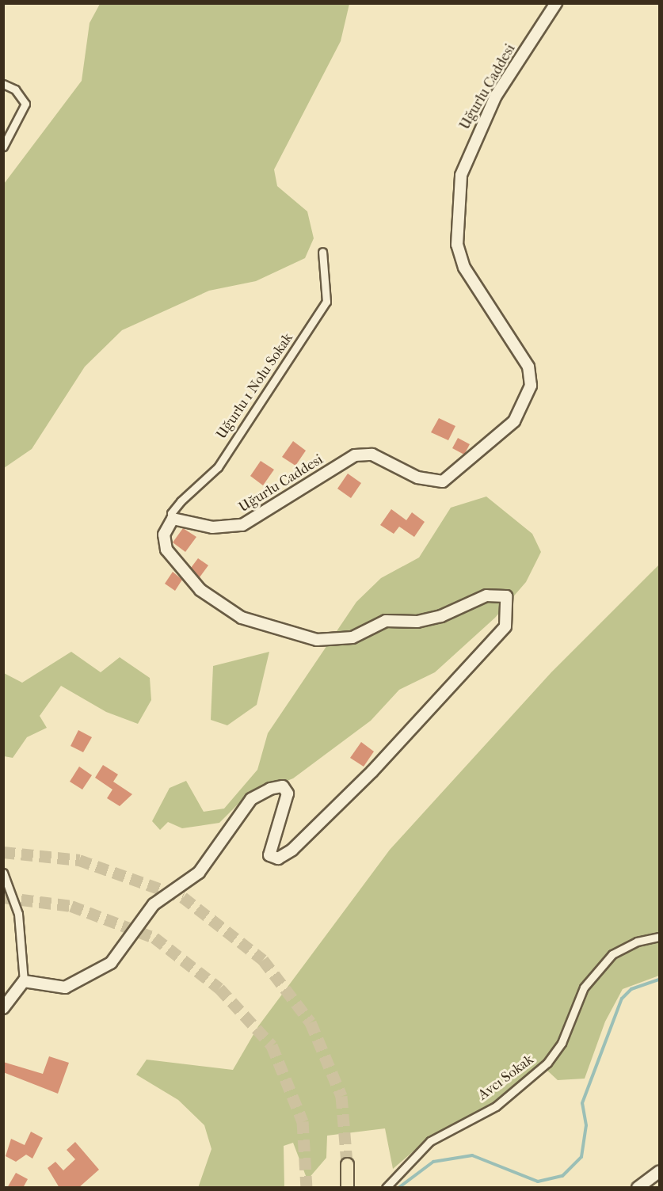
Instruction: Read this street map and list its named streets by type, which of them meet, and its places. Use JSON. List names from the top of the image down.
{
  "streets": {
    "street": ["Uğurlu Caddesi", "Uğurlu 1 Nolu Sokak", "Avcı Sokak"]
  },
  "crossings": [
    ["Uğurlu Caddesi", "Uğurlu 1 Nolu Sokak"]
  ]
}
